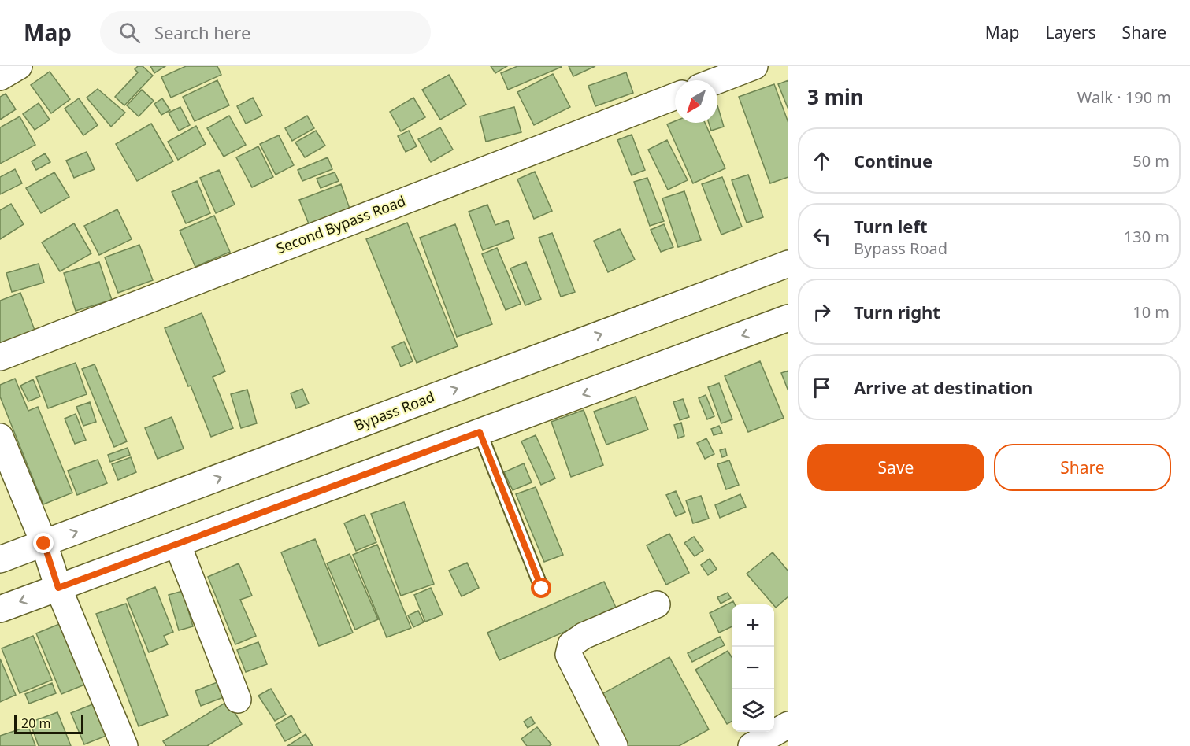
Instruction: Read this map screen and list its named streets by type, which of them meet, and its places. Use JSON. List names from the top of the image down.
{
  "streets": {
    "main road": ["Second Bypass Road", "Bypass Road"]
  },
  "scale_bar": "20 m",
  "north": "bottom left",
  "page": {
    "header": "Map",
    "search": "Search here",
    "nav": ["Map", "Layers", "Share"],
    "heading": ["3 min", "Walk · 190 m"],
    "list": [
      ["Continue", "50 m"],
      ["Turn left", "Bypass Road", "130 m"],
      ["Turn right", "10 m"],
      "Arrive at destination"
    ],
    "buttons": ["Save", "Share"],
    "map_buttons": ["+", "−"],
    "scale": "20 m"
  }
}
